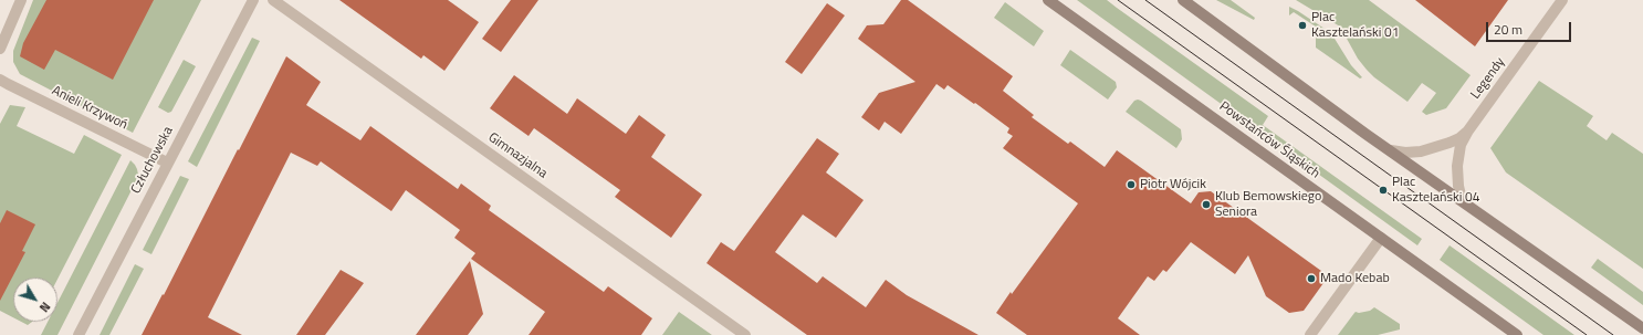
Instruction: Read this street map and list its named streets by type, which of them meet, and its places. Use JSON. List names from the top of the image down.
{
  "streets": {
    "main road": ["Powstańców Śląskich"],
    "street": [
      "Legendy",
      "Anieli Krzywoń",
      "Gimnazjalna",
      "Człuchowska"
    ]
  },
  "crossings": [
    ["Anieli Krzywoń", "Człuchowska"]
  ],
  "places": [
    "Plac Kasztelański 01",
    "Piotr Wójcik",
    "Plac Kasztelański 04",
    "Klub Bemowskiego Seniora",
    "Mado Kebab"
  ],
  "scale_bar": "20 m",
  "north": "bottom right"
}
